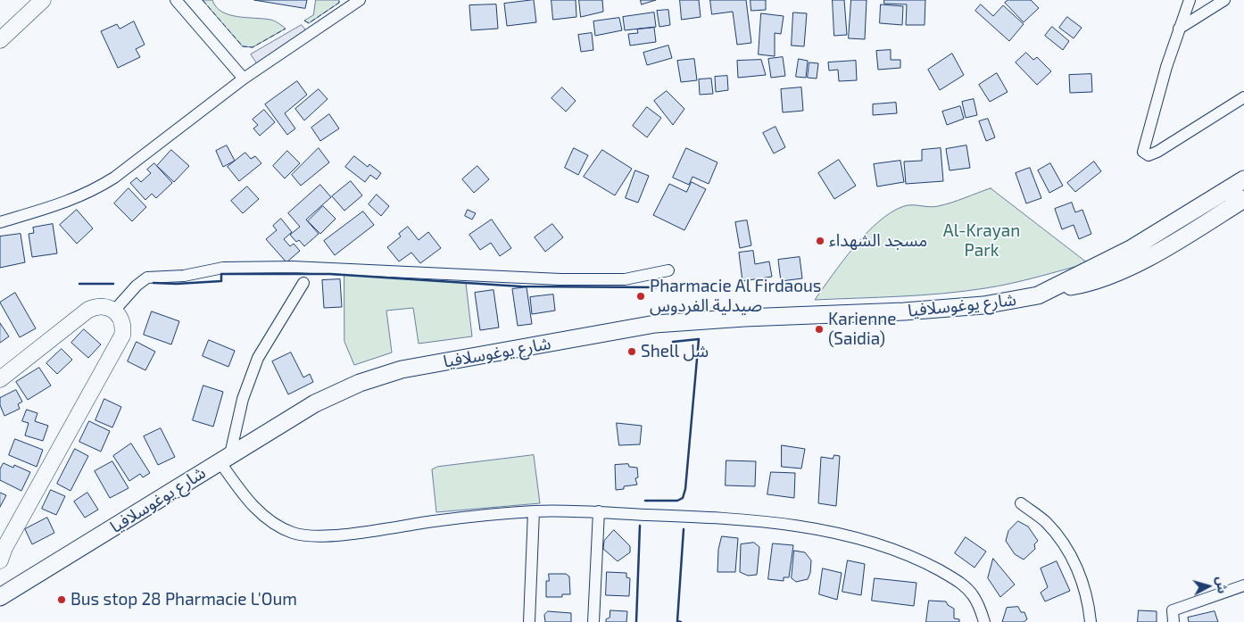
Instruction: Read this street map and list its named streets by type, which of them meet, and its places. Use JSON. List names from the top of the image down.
{
  "streets": {
    "main road": ["شارع يوغوسلافيا"]
  },
  "parks": ["Al-Krayan Park"],
  "places": [
    "مسجد الشهداء",
    "Pharmacie Al Firdaous صيدلية الفردوس",
    "Karienne (Saidia)",
    "Shell شل",
    "Bus stop 28 Pharmacie L'Oum"
  ],
  "north": "right"
}
